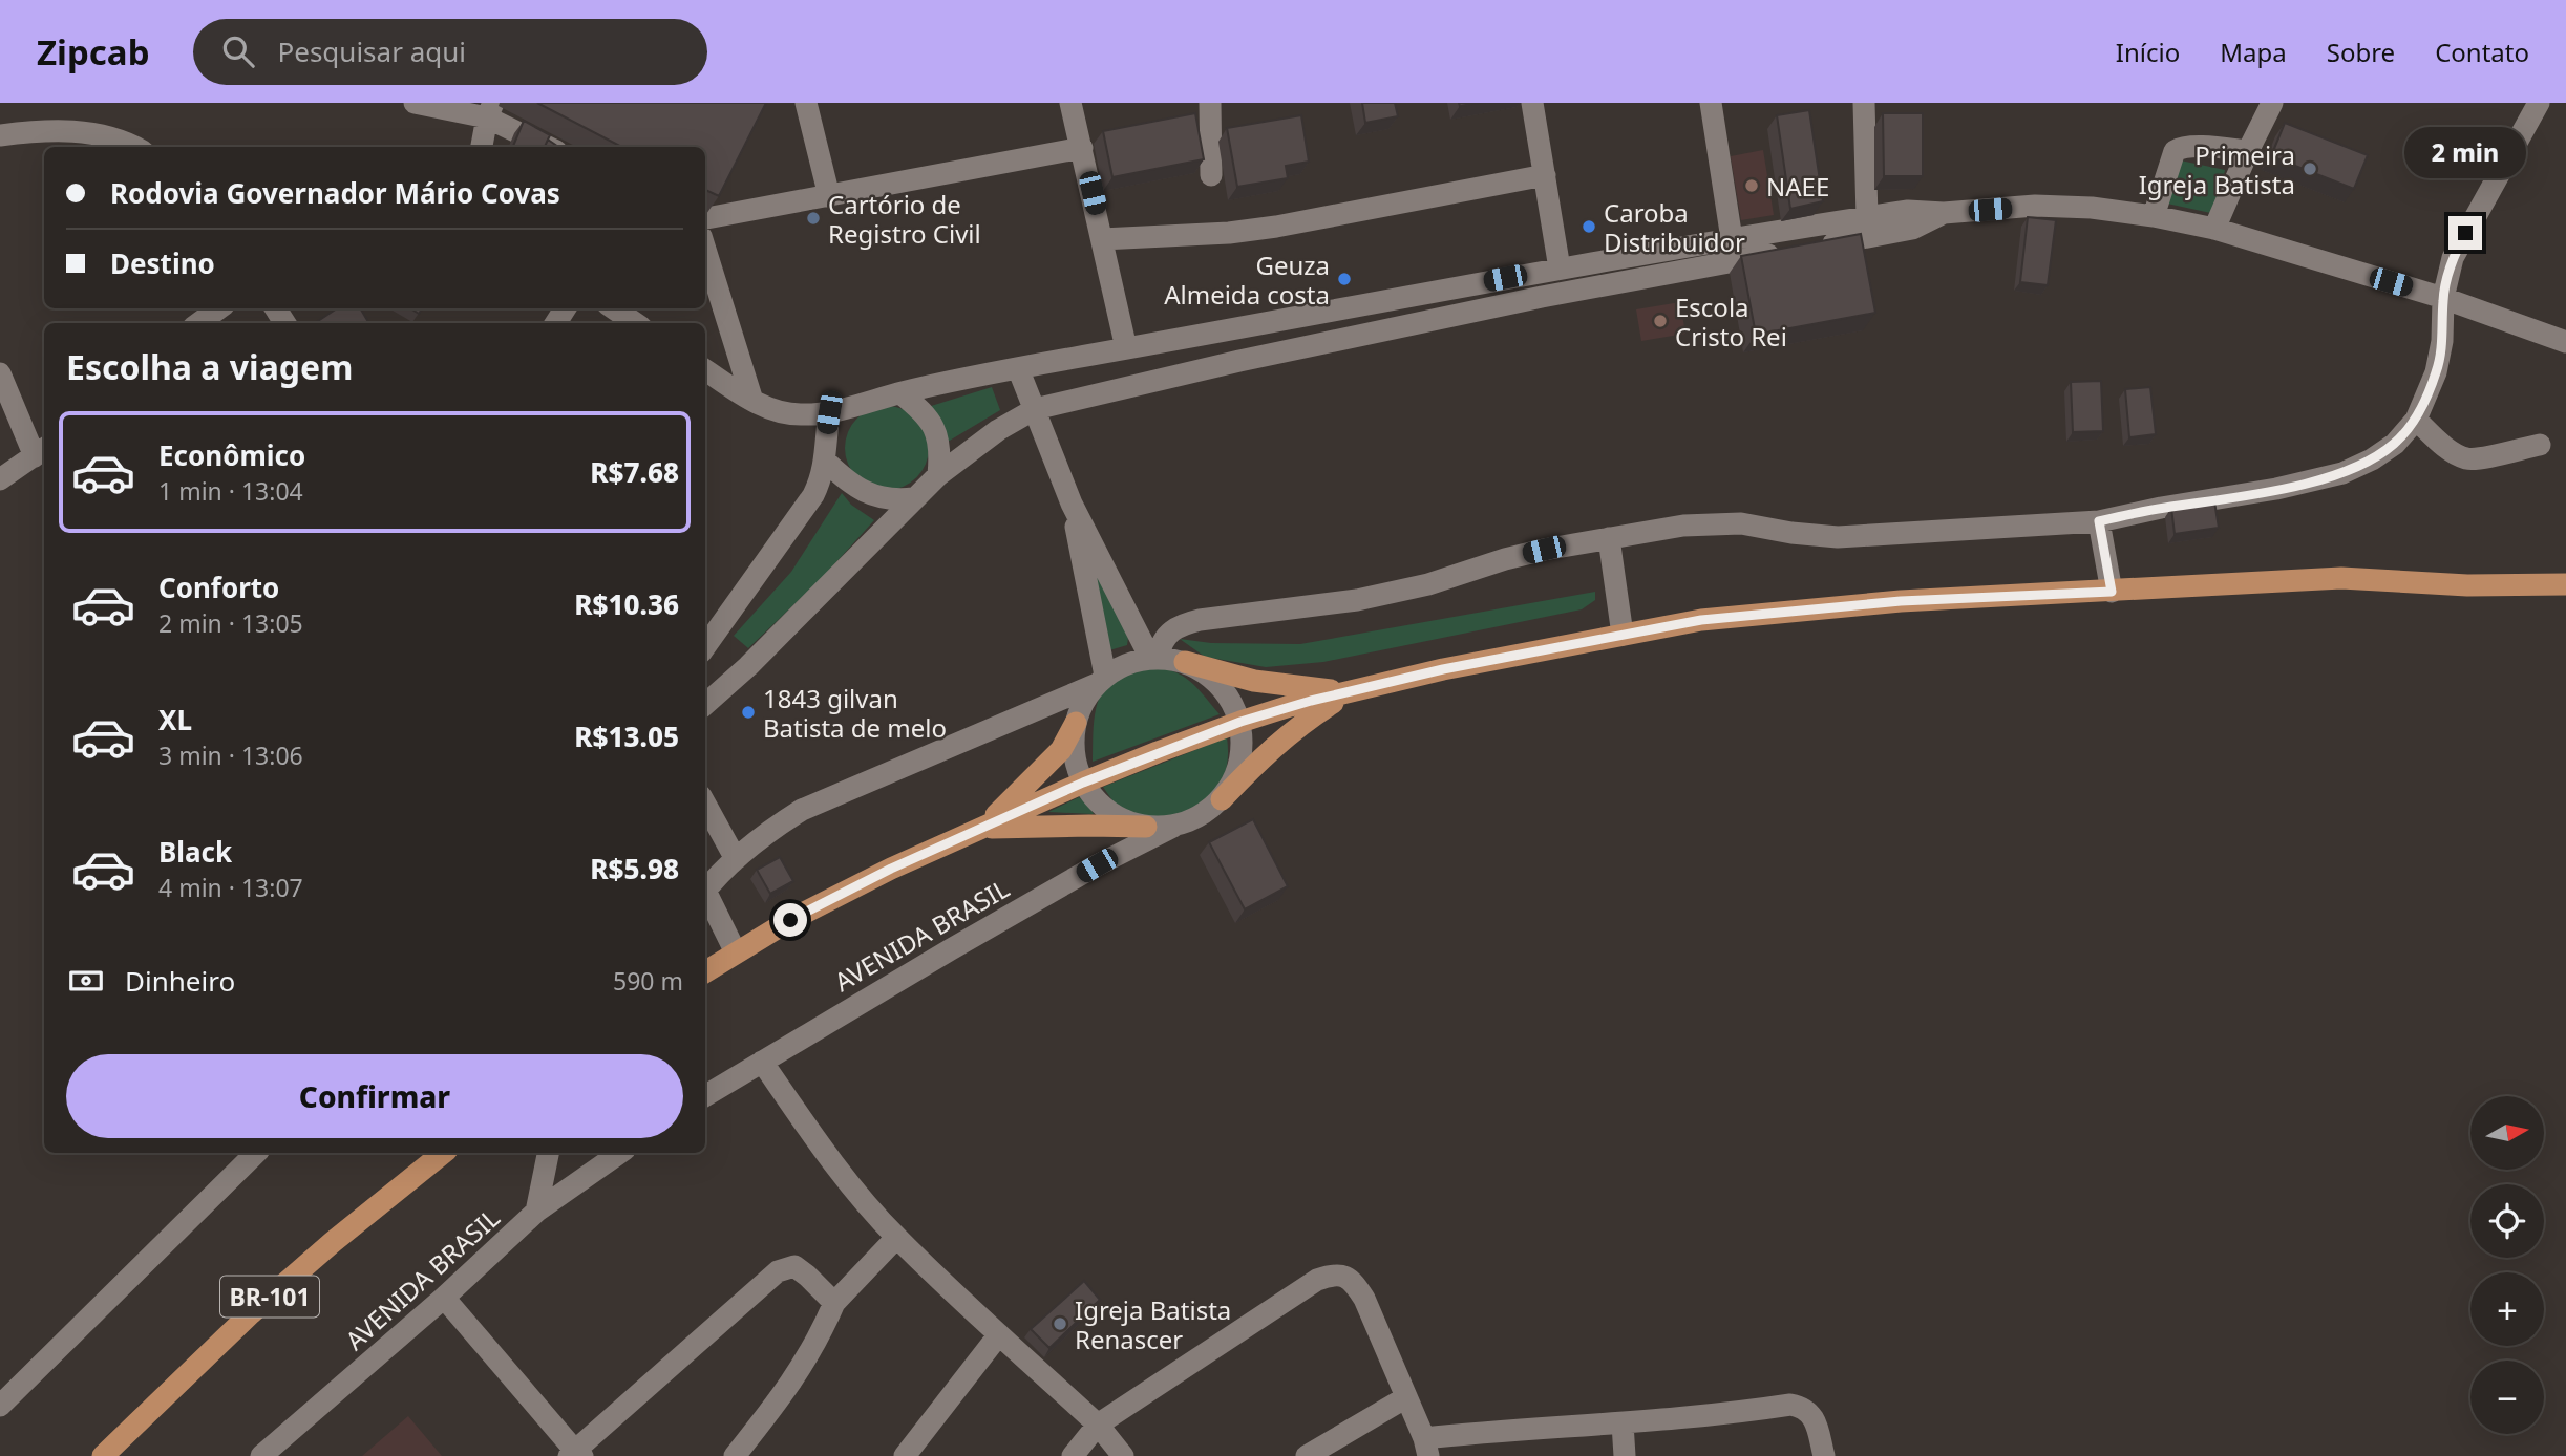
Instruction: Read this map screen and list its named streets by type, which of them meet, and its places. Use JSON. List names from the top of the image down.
{
  "streets": {
    "highway": ["BR-101"],
    "street": ["AVENIDA BRASIL"]
  },
  "places": [
    "Primeira Igreja Batista",
    "NAEE",
    "Cartório de Registro Civil",
    "Caroba Distribuidor",
    "Geuza Almeida costa",
    "Escola Cristo Rei",
    "1843 gilvan Batista de melo",
    "Igreja Batista Renascer"
  ],
  "north": "right",
  "page": {
    "header": "Zipcab",
    "search": "Pesquisar aqui",
    "nav": [
      "Início",
      "Mapa",
      "Sobre",
      "Contato"
    ],
    "bubble": "2 min",
    "banner": ["Rodovia Governador Mário Covas", "Destino"],
    "heading": "Escolha a viagem",
    "list": [
      {
        "name": "Econômico",
        "note": "1 min · 13:04",
        "value": "R$7.68"
      },
      {
        "name": "Conforto",
        "note": "2 min · 13:05",
        "value": "R$10.36"
      },
      {
        "name": "XL",
        "note": "3 min · 13:06",
        "value": "R$13.05"
      },
      {
        "name": "Black",
        "note": "4 min · 13:07",
        "value": "R$5.98"
      }
    ],
    "pay": ["Dinheiro", "590 m"],
    "buttons": "Confirmar",
    "map_buttons": ["+", "−"]
  }
}
